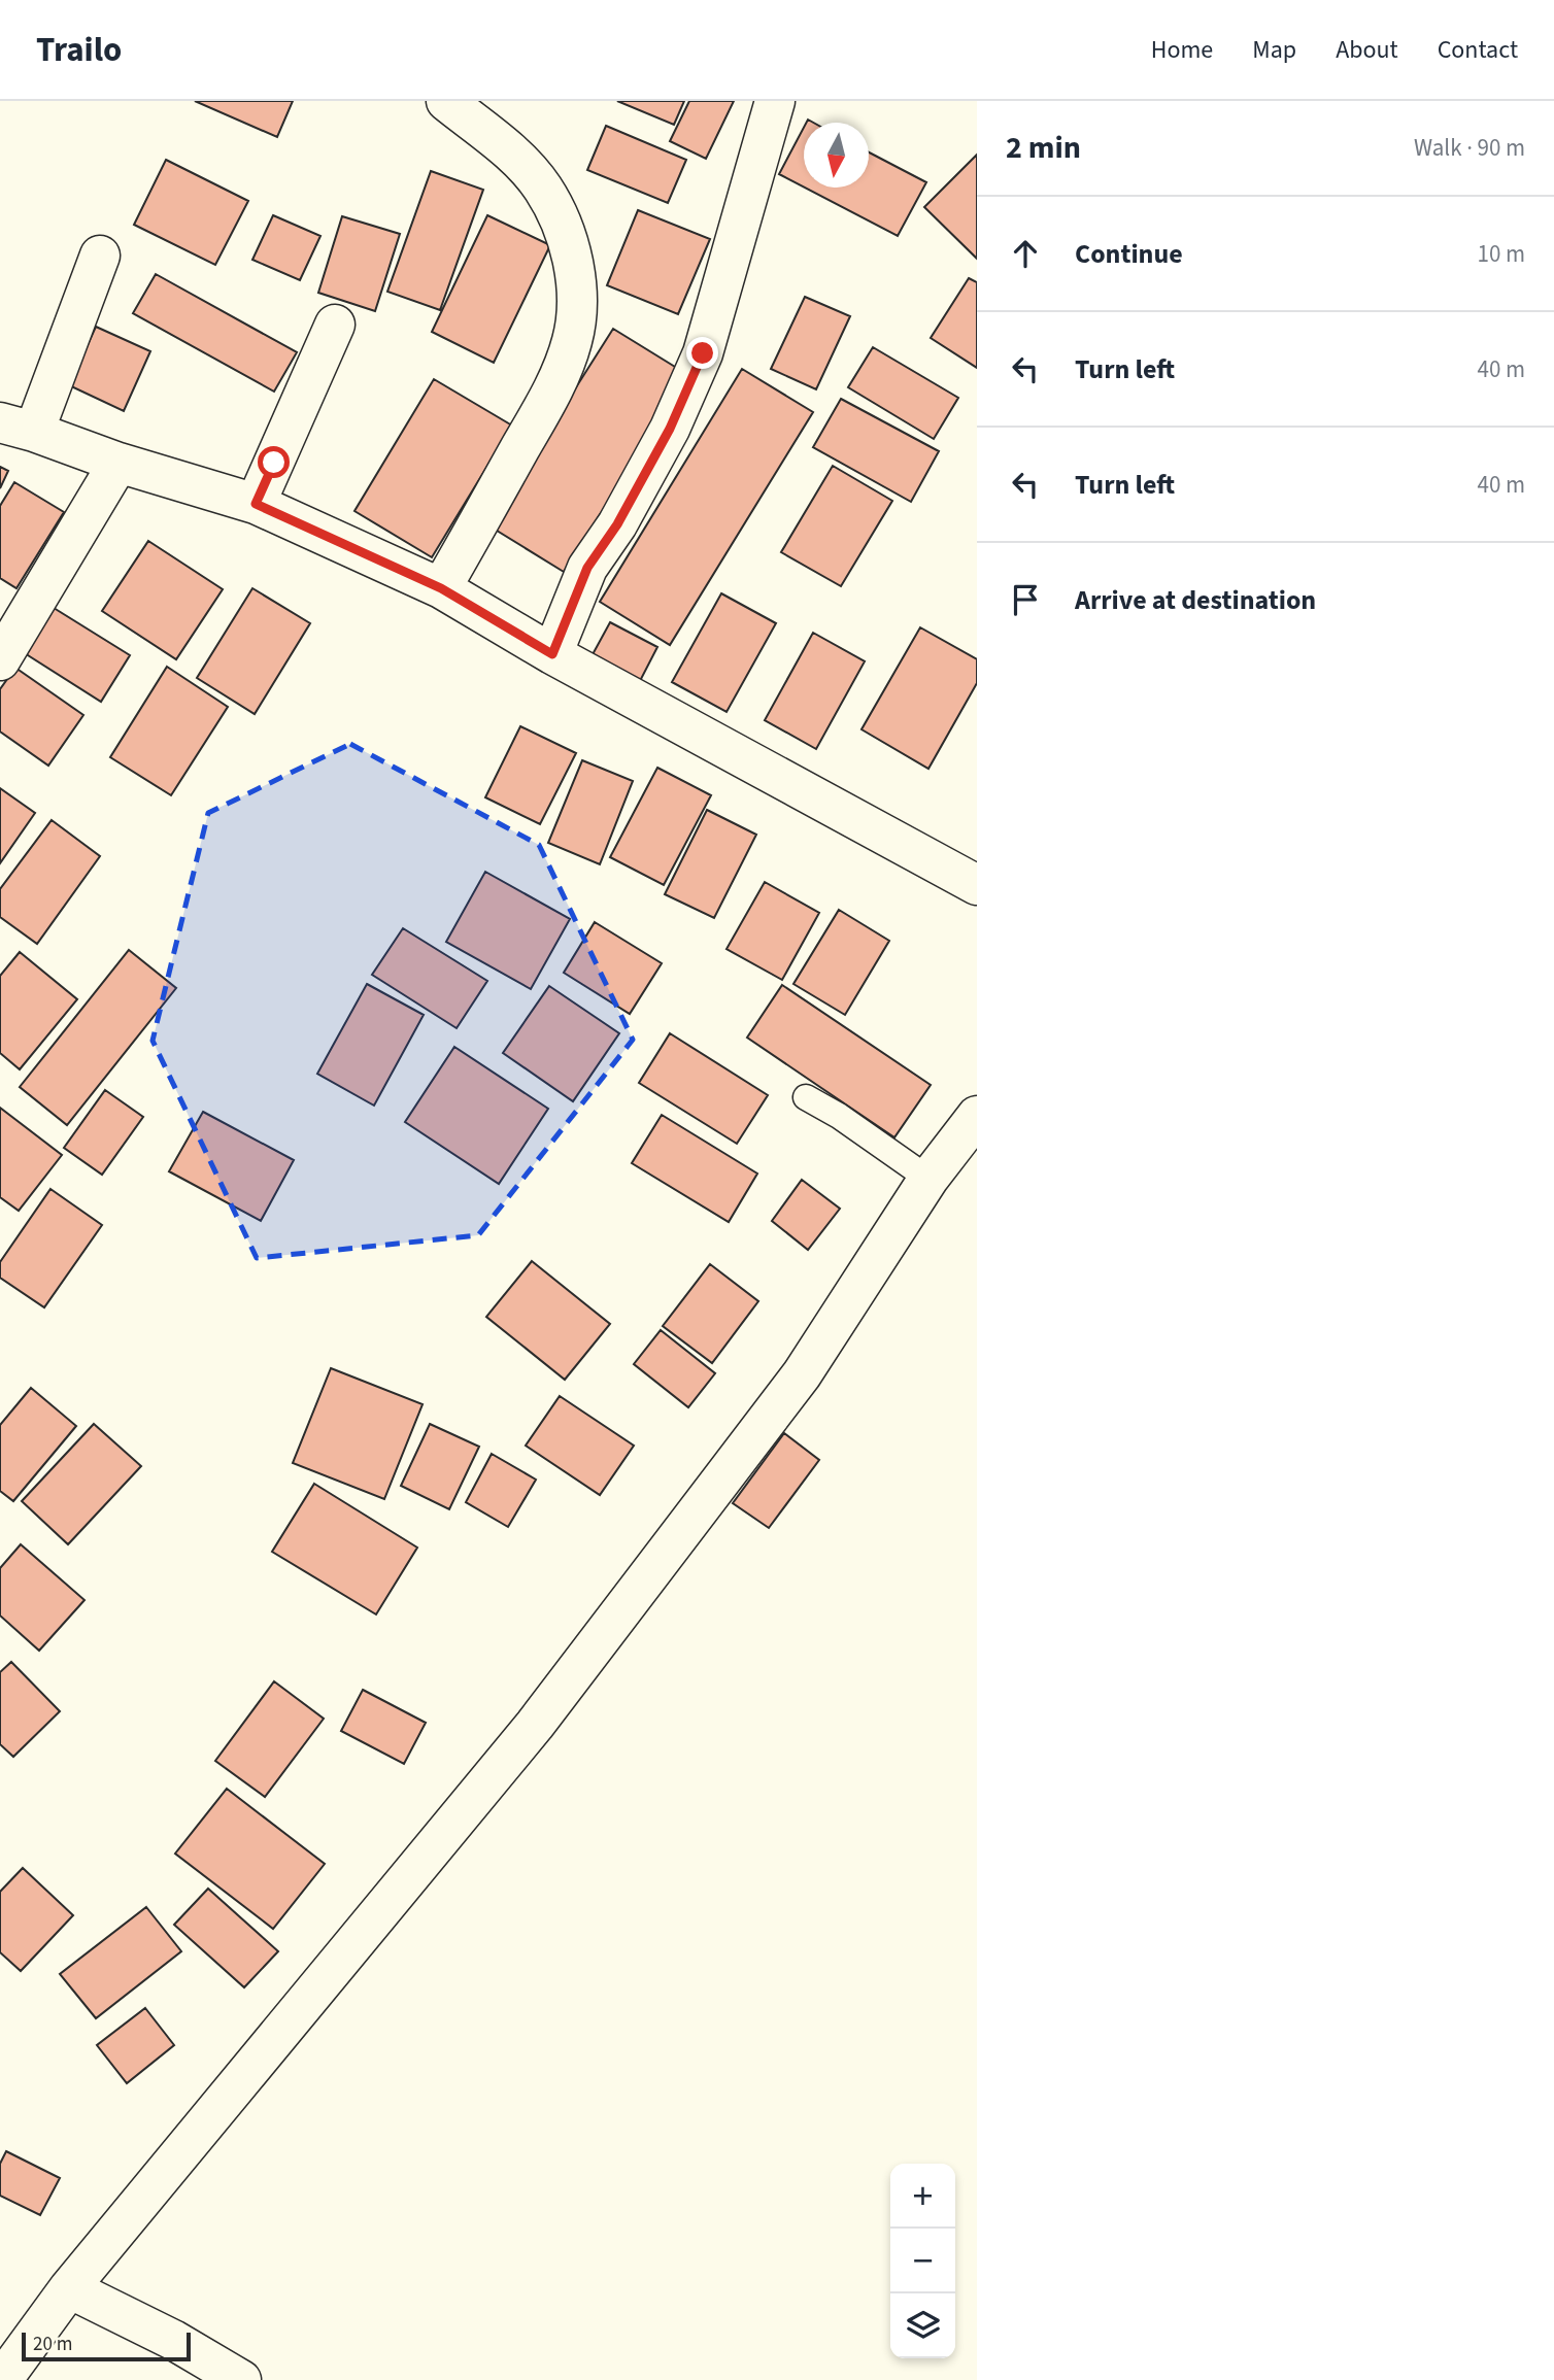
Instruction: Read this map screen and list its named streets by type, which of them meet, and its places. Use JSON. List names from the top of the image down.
{
  "scale_bar": "20 m",
  "north": "bottom",
  "page": {
    "header": "Trailo",
    "nav": [
      "Home",
      "Map",
      "About",
      "Contact"
    ],
    "heading": ["2 min", "Walk · 90 m"],
    "list": [
      ["Continue", "10 m"],
      ["Turn left", "40 m"],
      ["Turn left", "40 m"],
      "Arrive at destination"
    ],
    "map_buttons": ["+", "−"],
    "scale": "20 m"
  }
}
